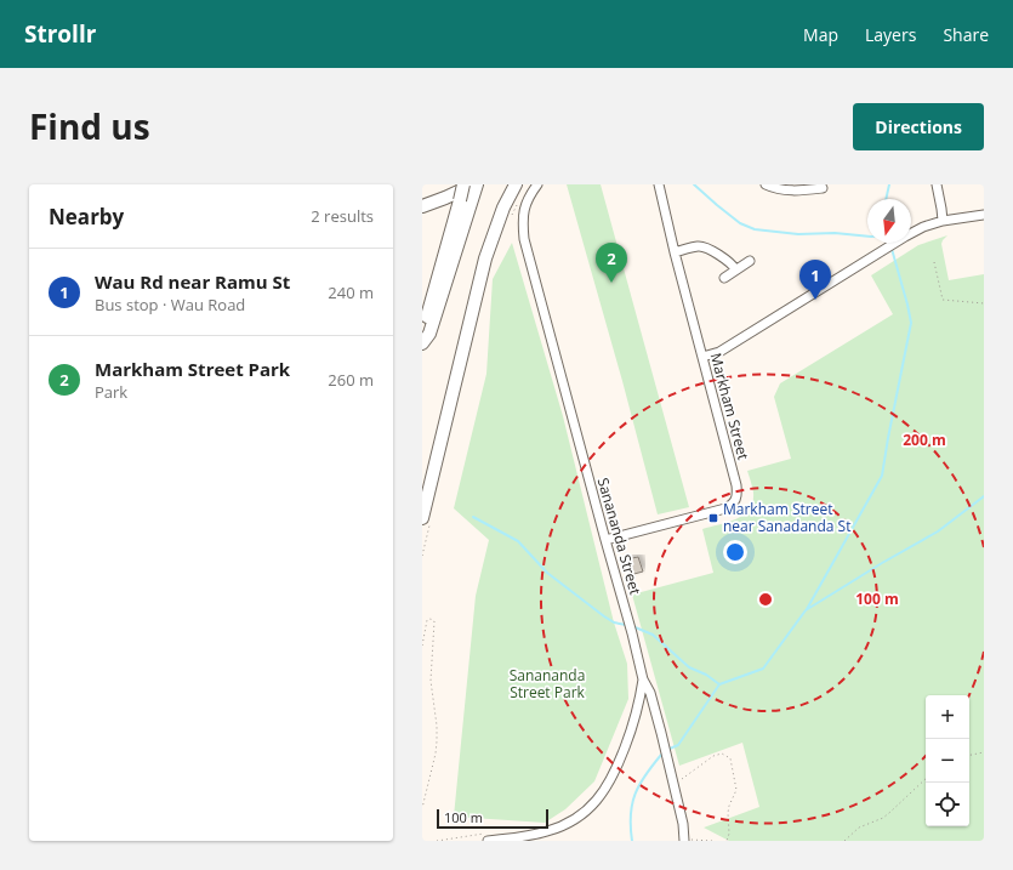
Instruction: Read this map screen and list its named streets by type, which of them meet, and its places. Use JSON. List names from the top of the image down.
{
  "streets": {
    "street": ["Markham Street", "Sanananda Street"]
  },
  "crossings": [
    ["Markham Street", "Sanananda Street"]
  ],
  "parks": ["Sanananda Street Park"],
  "places": {
    "transit": ["Markham Street near Sanadanda St"]
  },
  "scale_bar": "100 m",
  "north": "bottom",
  "page": {
    "header": "Strollr",
    "nav": ["Map", "Layers", "Share"],
    "title": "Find us",
    "buttons": "Directions",
    "heading": ["Nearby", "2 results"],
    "pins": ["2", "1"],
    "list": [
      {
        "mark": "1",
        "name": "Wau Rd near Ramu St",
        "note": "Bus stop · Wau Road",
        "value": "240 m"
      },
      {
        "mark": "2",
        "name": "Markham Street Park",
        "note": "Park",
        "value": "260 m"
      }
    ],
    "map_buttons": ["+", "−"],
    "scale": "100 m"
  },
  "rings": ["200 m", "100 m"]
}
